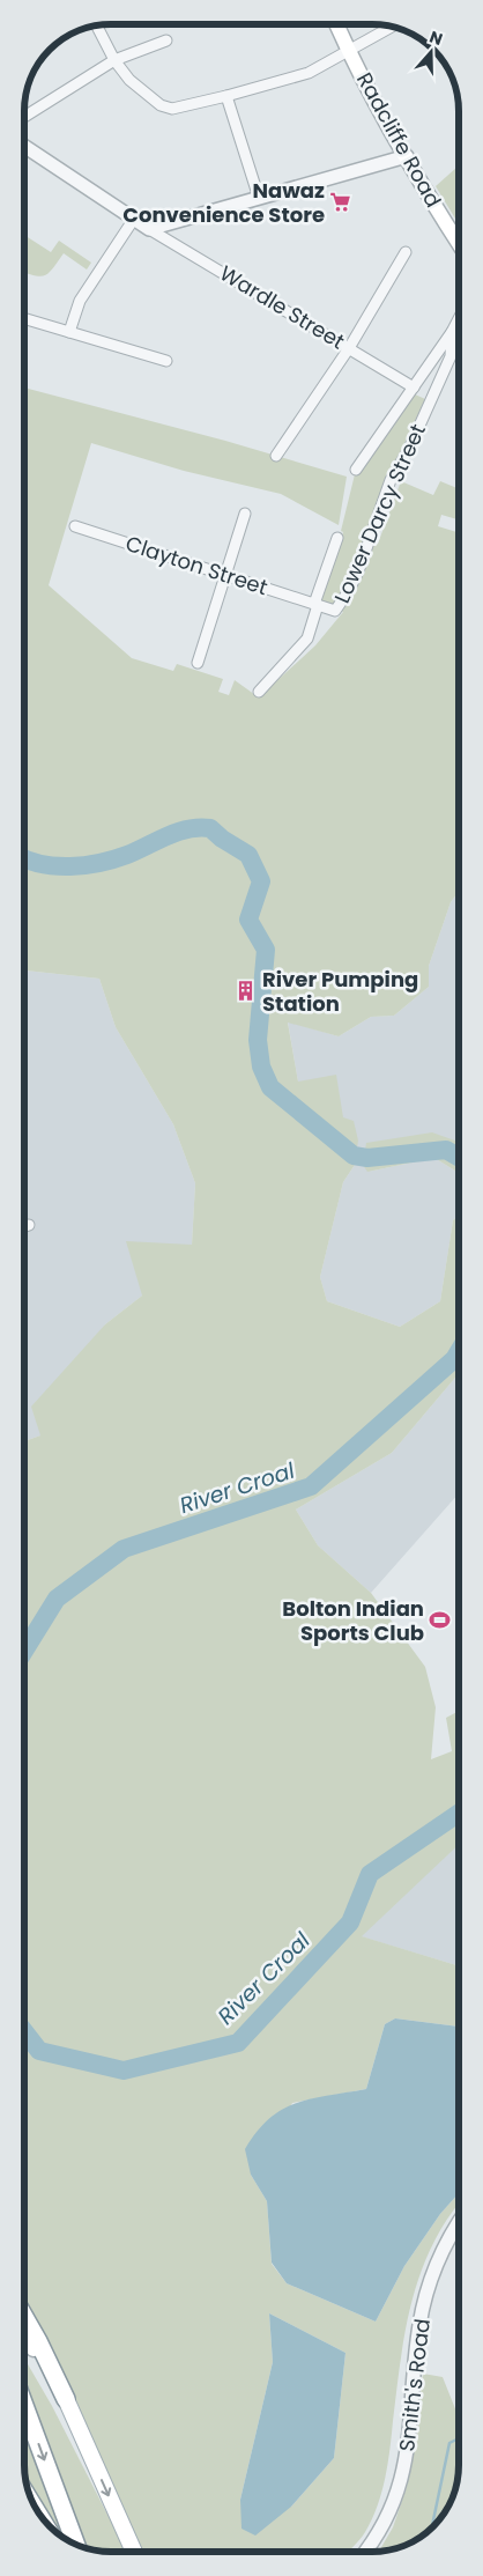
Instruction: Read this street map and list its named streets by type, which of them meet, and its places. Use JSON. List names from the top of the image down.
{
  "streets": {
    "main road": ["Radcliffe Road"],
    "street": [
      "Wardle Street",
      "Lower Darcy Street",
      "Clayton Street",
      "Smith's Road"
    ]
  },
  "crossings": [
    ["Lower Darcy Street", "Clayton Street"]
  ],
  "water": ["River Croal"],
  "places": {
    "supermarket": ["Nawaz Convenience Store"],
    "building": ["River Pumping Station"],
    "sports": ["Bolton Indian Sports Club"]
  },
  "north": "top"
}
